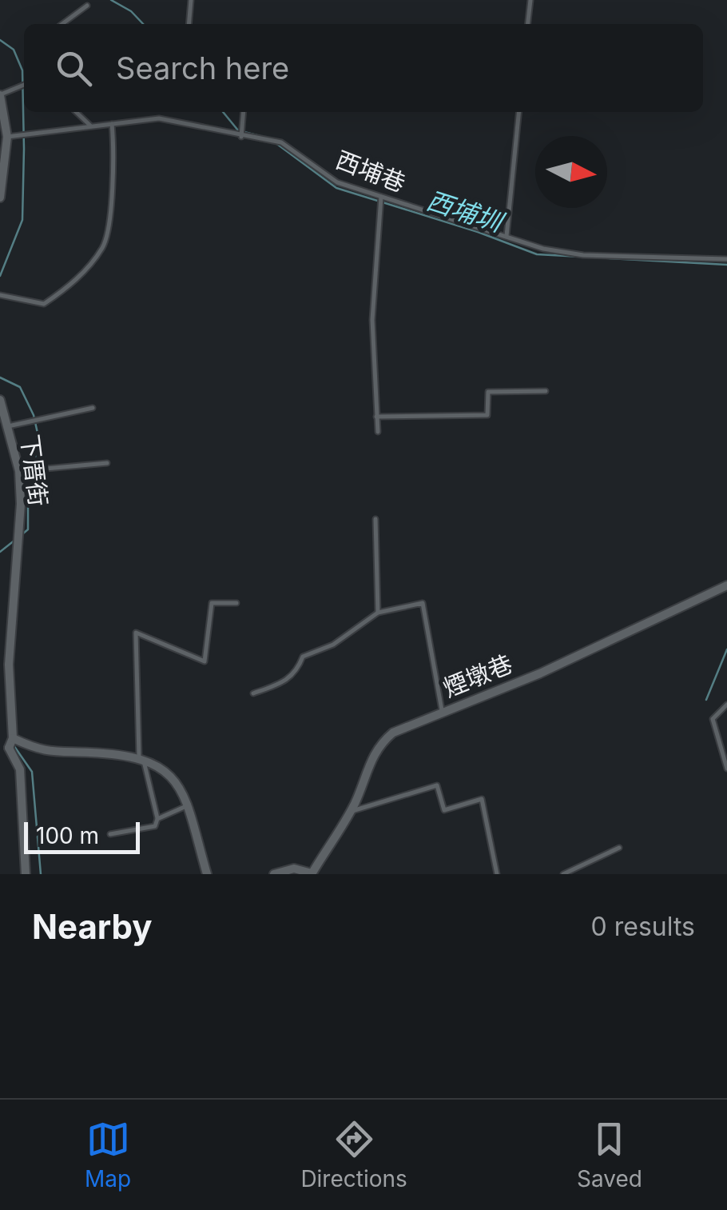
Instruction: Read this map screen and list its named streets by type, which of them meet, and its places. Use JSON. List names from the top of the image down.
{
  "streets": {
    "street": ["下厝街", "煙墩巷"],
    "lane": ["西埔巷"]
  },
  "water": ["西埔圳"],
  "scale_bar": "100 m",
  "north": "right",
  "page": {
    "search": "Search here",
    "scale": "100 m",
    "heading": ["Nearby", "0 results"],
    "nav": ["Map", "Directions", "Saved"]
  }
}
